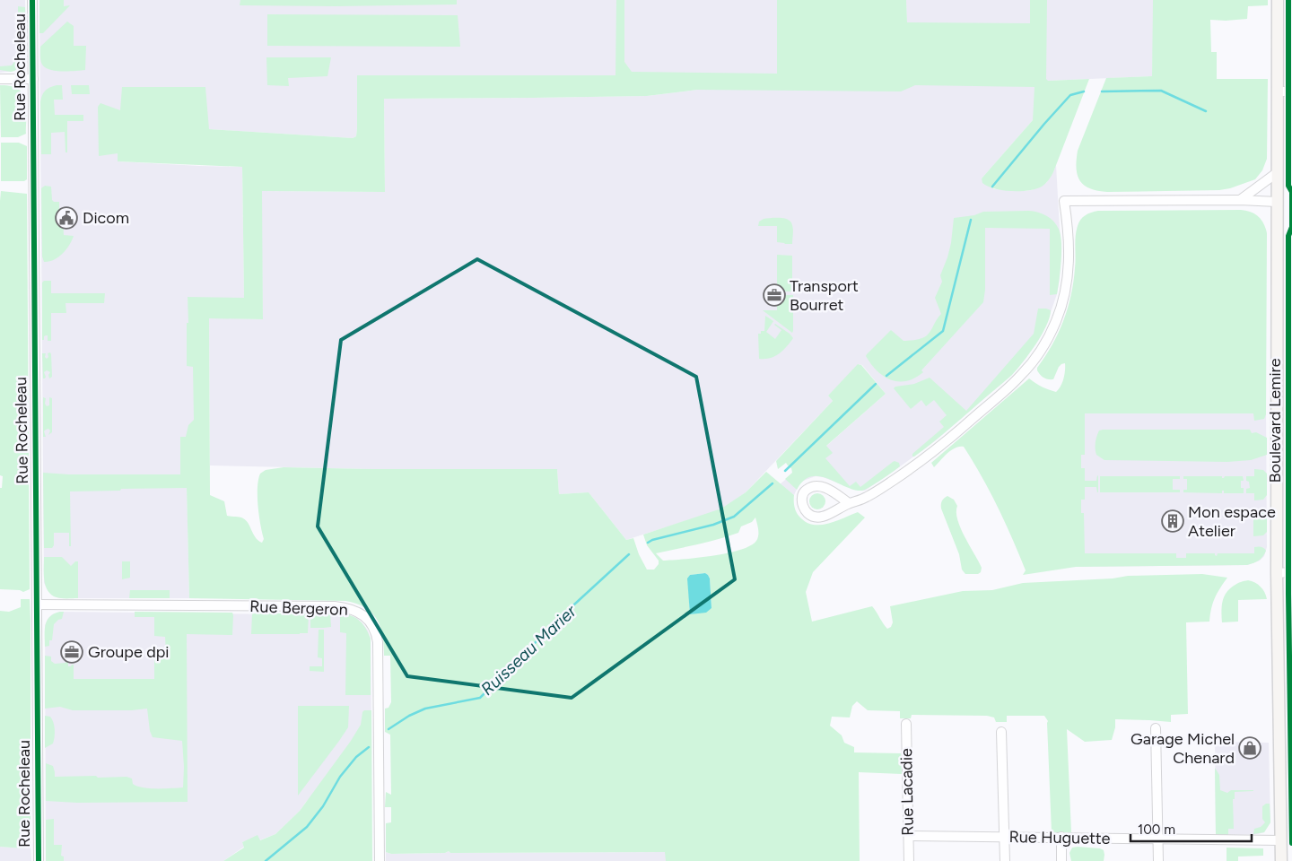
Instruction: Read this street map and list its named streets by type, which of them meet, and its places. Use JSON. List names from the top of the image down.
{
  "streets": {
    "main road": ["Boulevard Lemire"],
    "street": [
      "Rue Rocheleau",
      "Rue Bergeron",
      "Rue Lacadie",
      "Rue Huguette"
    ]
  },
  "crossings": [
    ["Rue Rocheleau", "Rue Bergeron"],
    ["Boulevard Lemire", "Rue Huguette"],
    ["Rue Lacadie", "Rue Huguette"]
  ],
  "water": ["Ruisseau Marier"],
  "places": {
    "public building": ["Dicom"],
    "office": ["Transport Bourret", "Groupe dpi"],
    "building": ["Mon espace Atelier"],
    "shop": ["Garage Michel Chenard"]
  },
  "scale_bar": "100 m"
}
